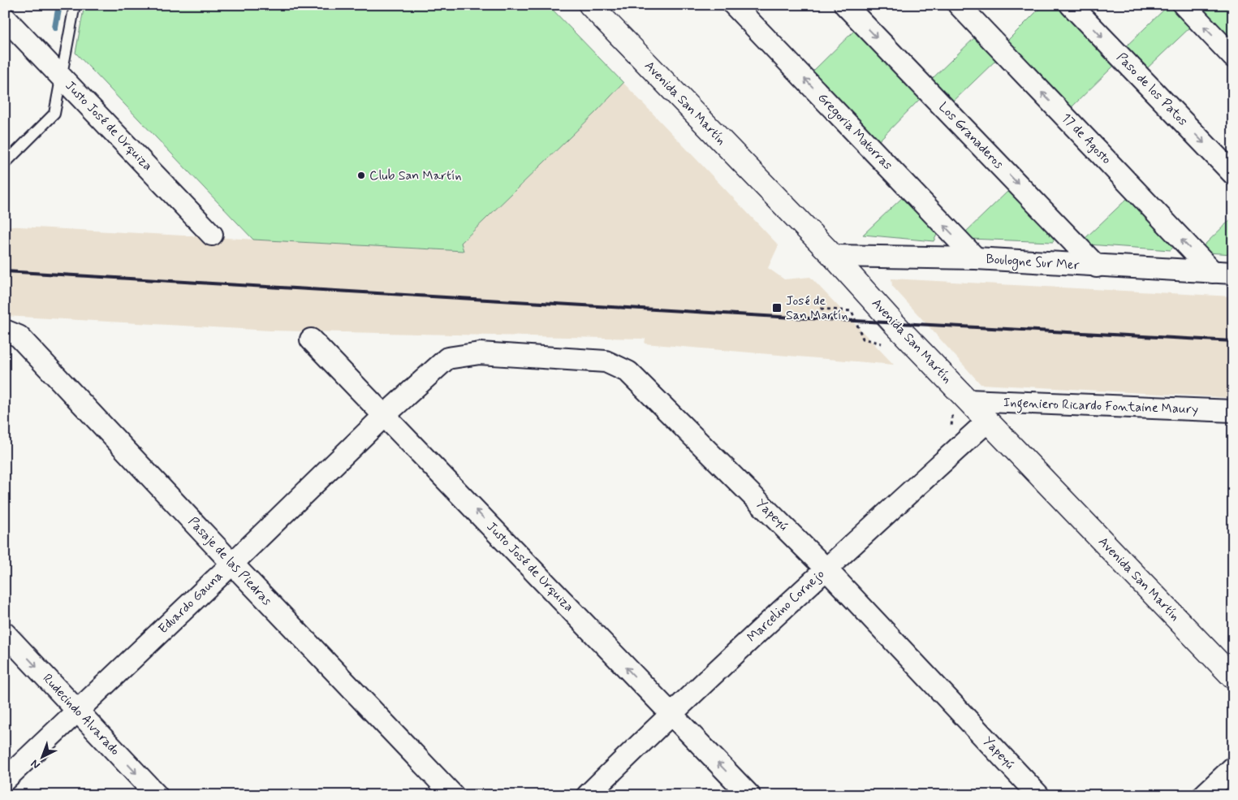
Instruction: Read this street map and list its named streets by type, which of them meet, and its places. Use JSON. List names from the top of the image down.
{
  "streets": {
    "main road": ["Avenida San Martín"],
    "street": [
      "Paso de los Patos",
      "Justo José de Urquiza",
      "Gregoria Matorras",
      "Los Granaderos",
      "17 de Agosto",
      "Boulogne Sur Mer",
      "Ingeniero Ricardo Fontaine Maury",
      "Yapeyú",
      "Pasaje de las Piedras",
      "Eduardo Gauna",
      "Marcelino Cornejo",
      "Rudecindo Alvarado"
    ]
  },
  "crossings": [
    ["Avenida San Martín", "Boulogne Sur Mer"],
    ["Avenida San Martín", "Ingeniero Ricardo Fontaine Maury"],
    ["Avenida San Martín", "Marcelino Cornejo"],
    ["Justo José de Urquiza", "Eduardo Gauna"],
    ["Justo José de Urquiza", "Marcelino Cornejo"],
    ["Gregoria Matorras", "Boulogne Sur Mer"],
    ["Los Granaderos", "Boulogne Sur Mer"],
    ["17 de Agosto", "Boulogne Sur Mer"],
    ["Yapeyú", "Eduardo Gauna"],
    ["Yapeyú", "Marcelino Cornejo"],
    ["Pasaje de las Piedras", "Eduardo Gauna"],
    ["Eduardo Gauna", "Rudecindo Alvarado"]
  ],
  "one_way": [
    "Justo José de Urquiza",
    "Gregoria Matorras",
    "Los Granaderos",
    "17 de Agosto",
    "Rudecindo Alvarado"
  ],
  "places": {
    "other": ["Club San Martín"],
    "transit": ["José de San Martín"]
  },
  "north": "bottom left"
}
